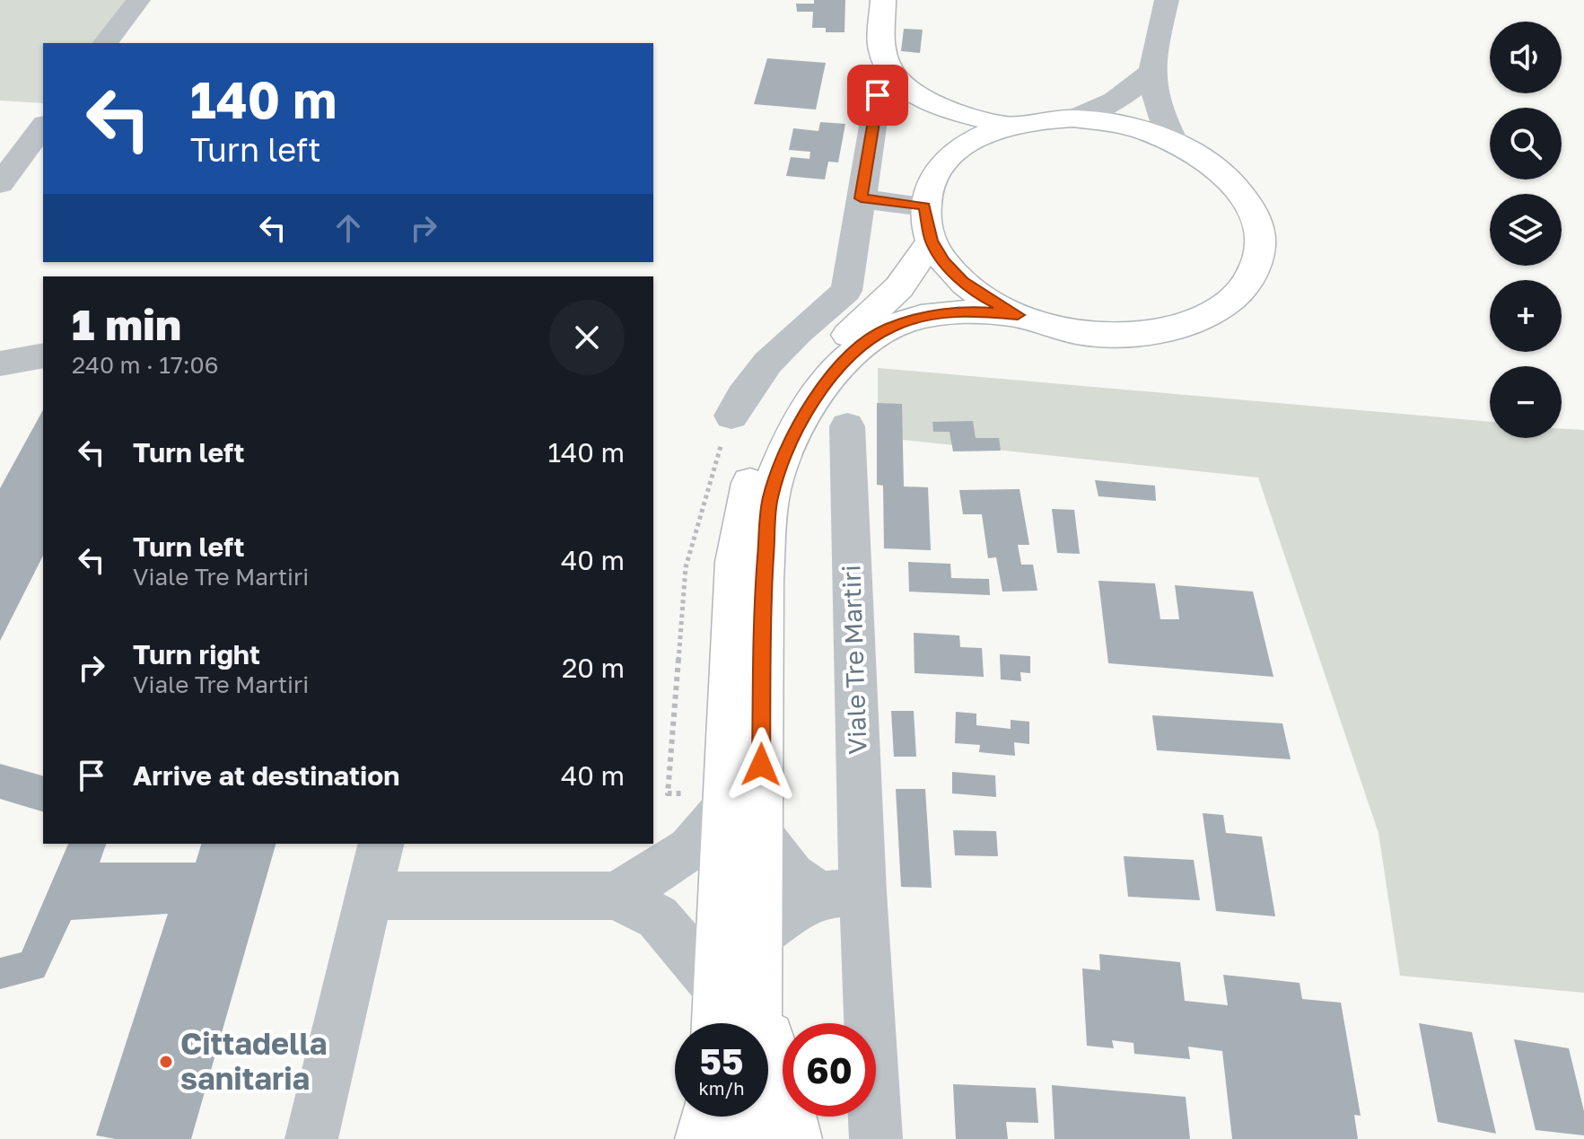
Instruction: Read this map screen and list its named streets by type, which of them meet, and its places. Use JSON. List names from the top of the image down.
{
  "streets": {
    "street": ["Viale Tre Martiri"]
  },
  "places": ["Cittadella sanitaria"],
  "page": {
    "map_buttons": ["+", "−"],
    "turn": ["140 m", "Turn left"],
    "heading": ["1 min", "240 m · 17:06"],
    "list": [
      {
        "name": "Turn left",
        "value": "140 m"
      },
      {
        "name": "Turn left",
        "note": "Viale Tre Martiri",
        "value": "40 m"
      },
      {
        "name": "Turn right",
        "note": "Viale Tre Martiri",
        "value": "20 m"
      },
      {
        "name": "Arrive at destination",
        "value": "40 m"
      }
    ],
    "speed": "55 km/h",
    "limit": "60"
  }
}
